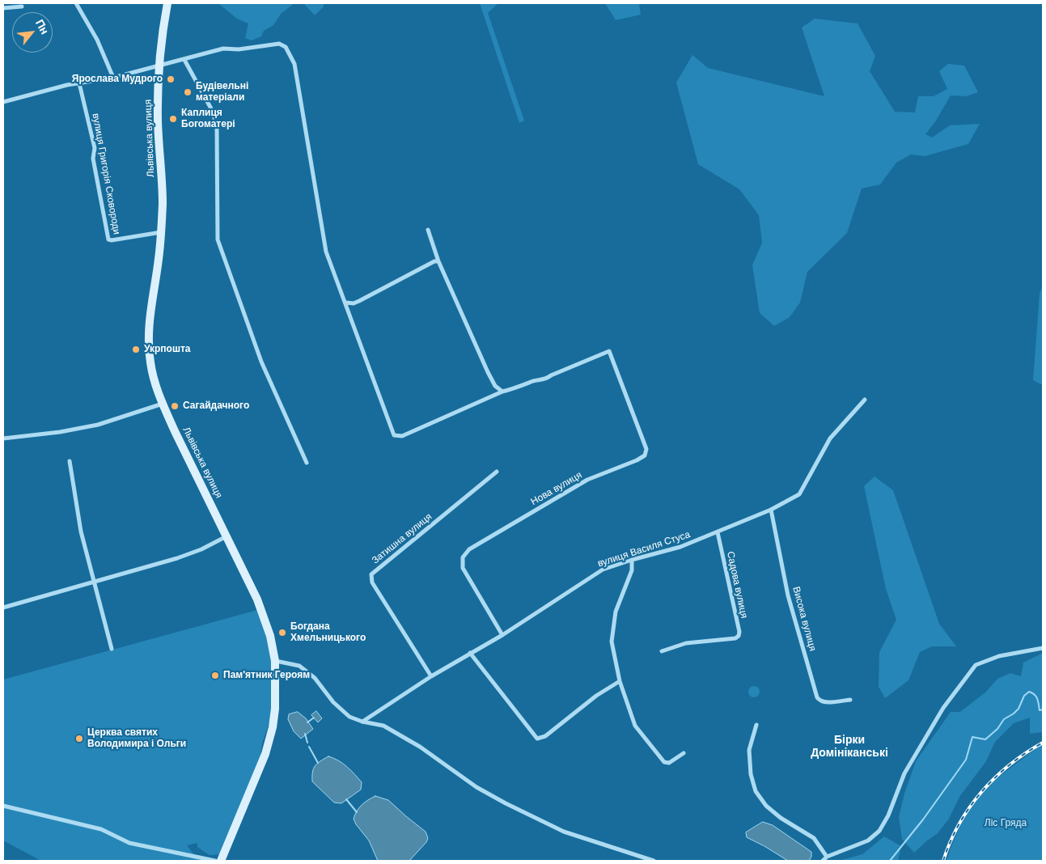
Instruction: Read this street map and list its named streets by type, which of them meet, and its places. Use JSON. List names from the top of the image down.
{
  "streets": {
    "main road": ["Львівська вулиця"],
    "street": [
      "вулиця Григорія Сковороди",
      "Нова вулиця",
      "Затишна вулиця",
      "вулиця Василя Стуса",
      "Садова вулиця",
      "Висока вулиця"
    ]
  },
  "crossings": [
    ["Львівська вулиця", "вулиця Григорія Сковороди"],
    ["Нова вулиця", "вулиця Василя Стуса"],
    ["Затишна вулиця", "вулиця Василя Стуса"],
    ["вулиця Василя Стуса", "Садова вулиця"],
    ["вулиця Василя Стуса", "Висока вулиця"]
  ],
  "districts": ["Бірки Домініканські"],
  "parks": ["Ліс Гряда"],
  "places": [
    "Ярослава Мудрого",
    "Будівельні матеріали",
    "Каплиця Богоматері",
    "Укрпошта",
    "Сагайдачного",
    "Богдана Хмельницького",
    "Пам'ятник Героям",
    "Церква святих Володимира і Ольги"
  ],
  "north": "top right"
}
